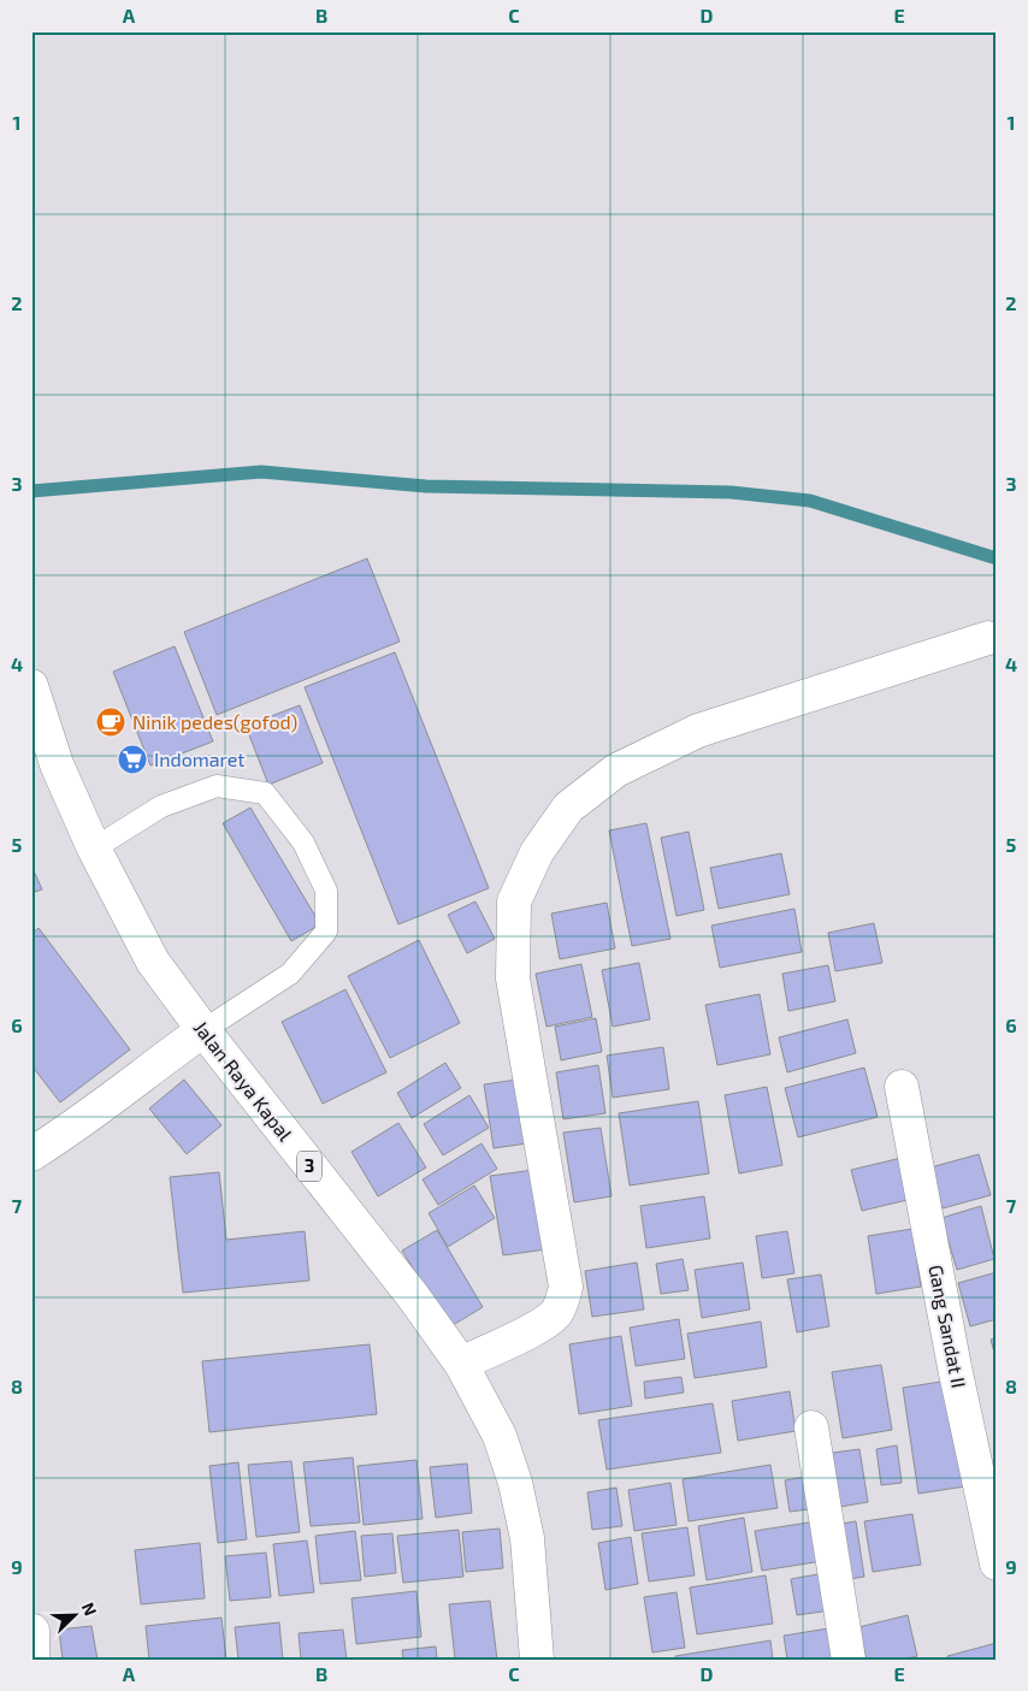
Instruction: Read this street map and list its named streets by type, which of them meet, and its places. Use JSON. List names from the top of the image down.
{
  "streets": {
    "main road": ["Jalan Raya Kapal", "3", "Gang Sandat II"]
  },
  "places": {
    "cafe": ["Ninik pedes(gofod)"],
    "supermarket": ["Indomaret"]
  },
  "north": "top right",
  "grid": {
    "columns": [
      "A",
      "B",
      "C",
      "D",
      "E"
    ],
    "rows": [
      "1",
      "2",
      "3",
      "4",
      "5",
      "6",
      "7",
      "8",
      "9"
    ]
  }
}
